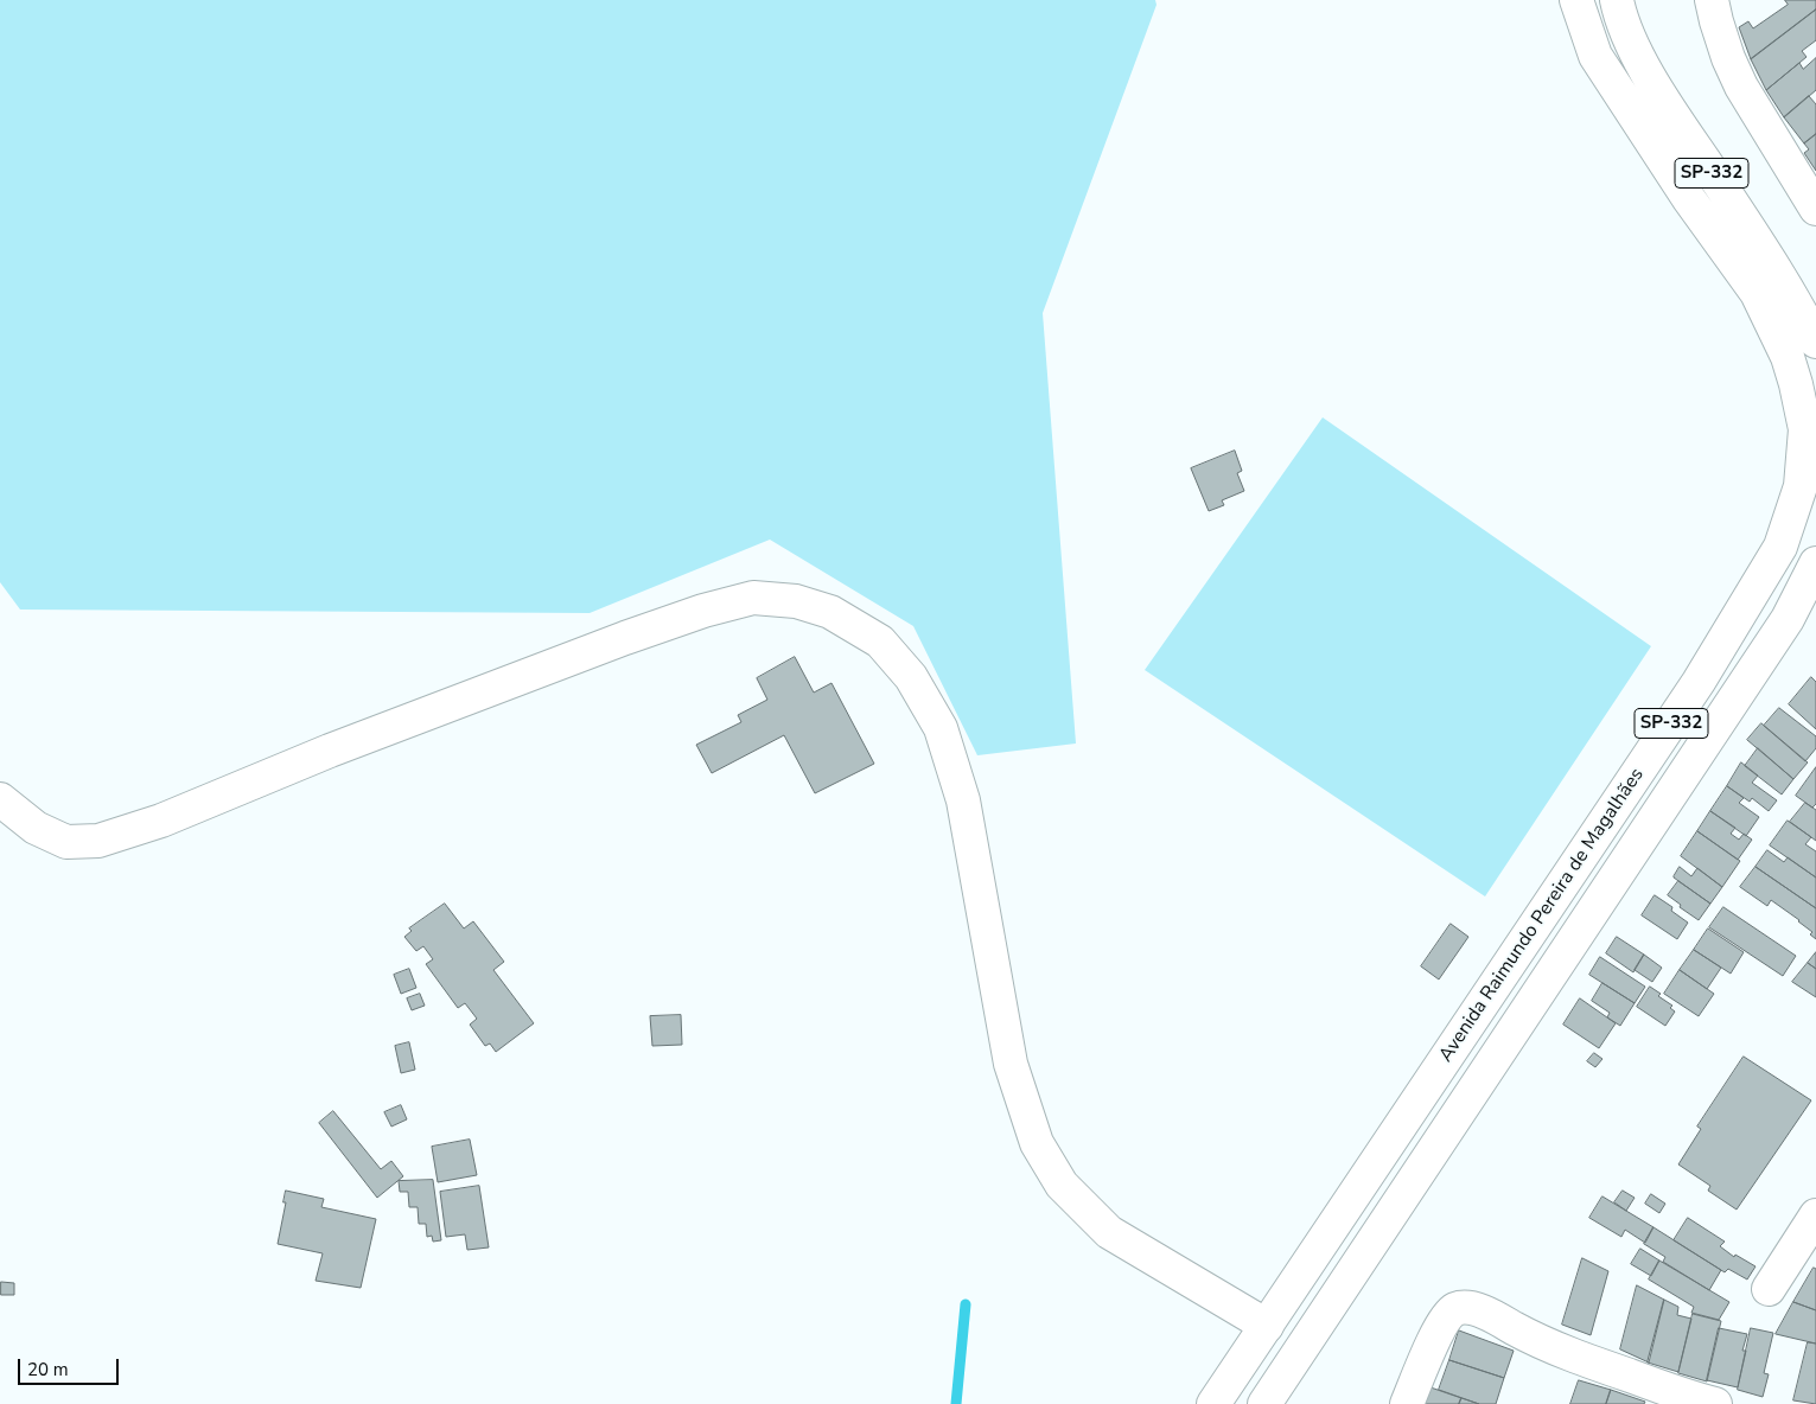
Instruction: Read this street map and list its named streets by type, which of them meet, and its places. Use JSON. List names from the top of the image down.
{
  "streets": {
    "main road": ["SP-332", "Avenida Raimundo Pereira de Magalhães"]
  },
  "scale_bar": "20 m"
}
